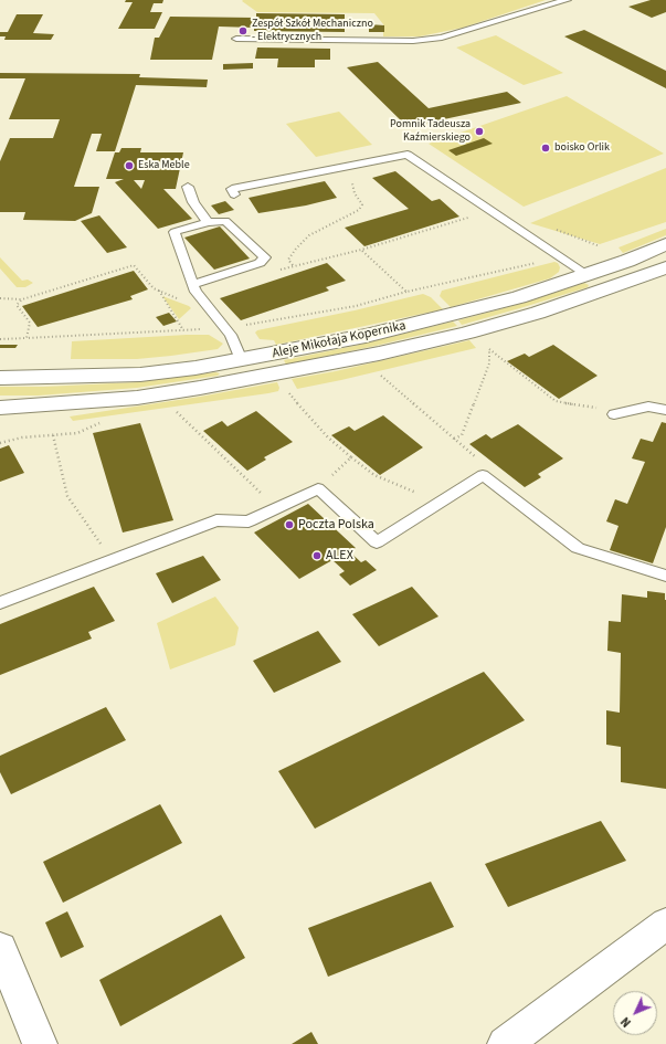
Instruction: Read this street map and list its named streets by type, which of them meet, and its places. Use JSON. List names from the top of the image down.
{
  "streets": {
    "street": ["Aleje Mikołaja Kopernika"]
  },
  "places": [
    "Zespół Szkół Mechaniczno - Elektrycznych",
    "Pomnik Tadeusza Kaźmierskiego",
    "boisko Orlik",
    "Eska Meble",
    "Poczta Polska",
    "ALEX"
  ],
  "north": "bottom left"
}
